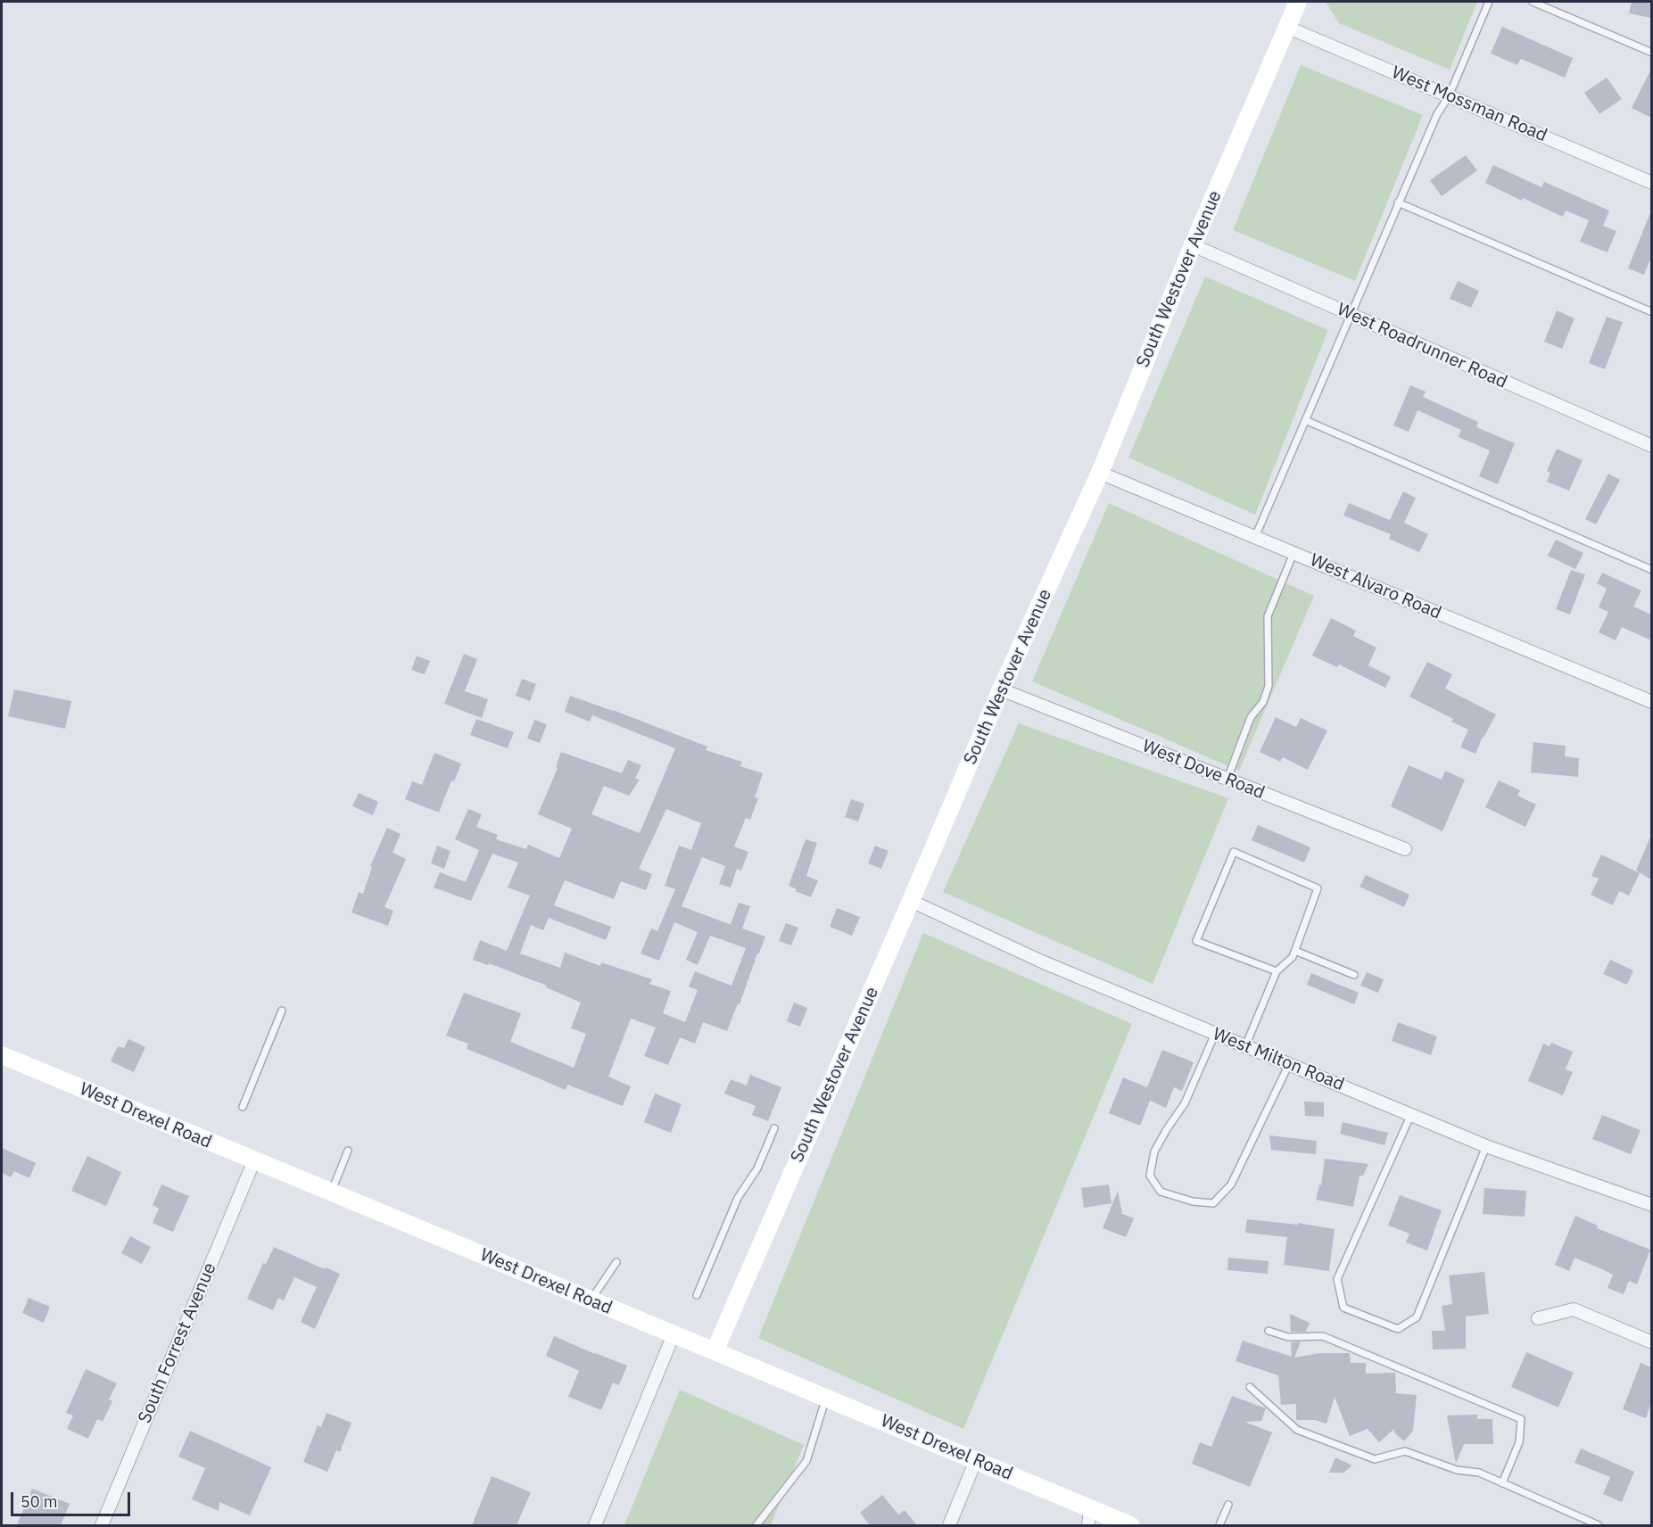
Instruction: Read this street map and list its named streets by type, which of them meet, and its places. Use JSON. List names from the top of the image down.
{
  "streets": {
    "street": [
      "West Mossman Road",
      "South Westover Avenue",
      "West Roadrunner Road",
      "West Alvaro Road",
      "West Dove Road",
      "West Milton Road",
      "West Drexel Road",
      "South Forrest Avenue"
    ]
  },
  "crossings": [
    ["West Mossman Road", "South Westover Avenue"],
    ["South Westover Avenue", "West Roadrunner Road"],
    ["South Westover Avenue", "West Alvaro Road"],
    ["South Westover Avenue", "West Dove Road"],
    ["South Westover Avenue", "West Milton Road"],
    ["South Westover Avenue", "West Drexel Road"],
    ["West Drexel Road", "South Forrest Avenue"]
  ],
  "scale_bar": "50 m"
}
